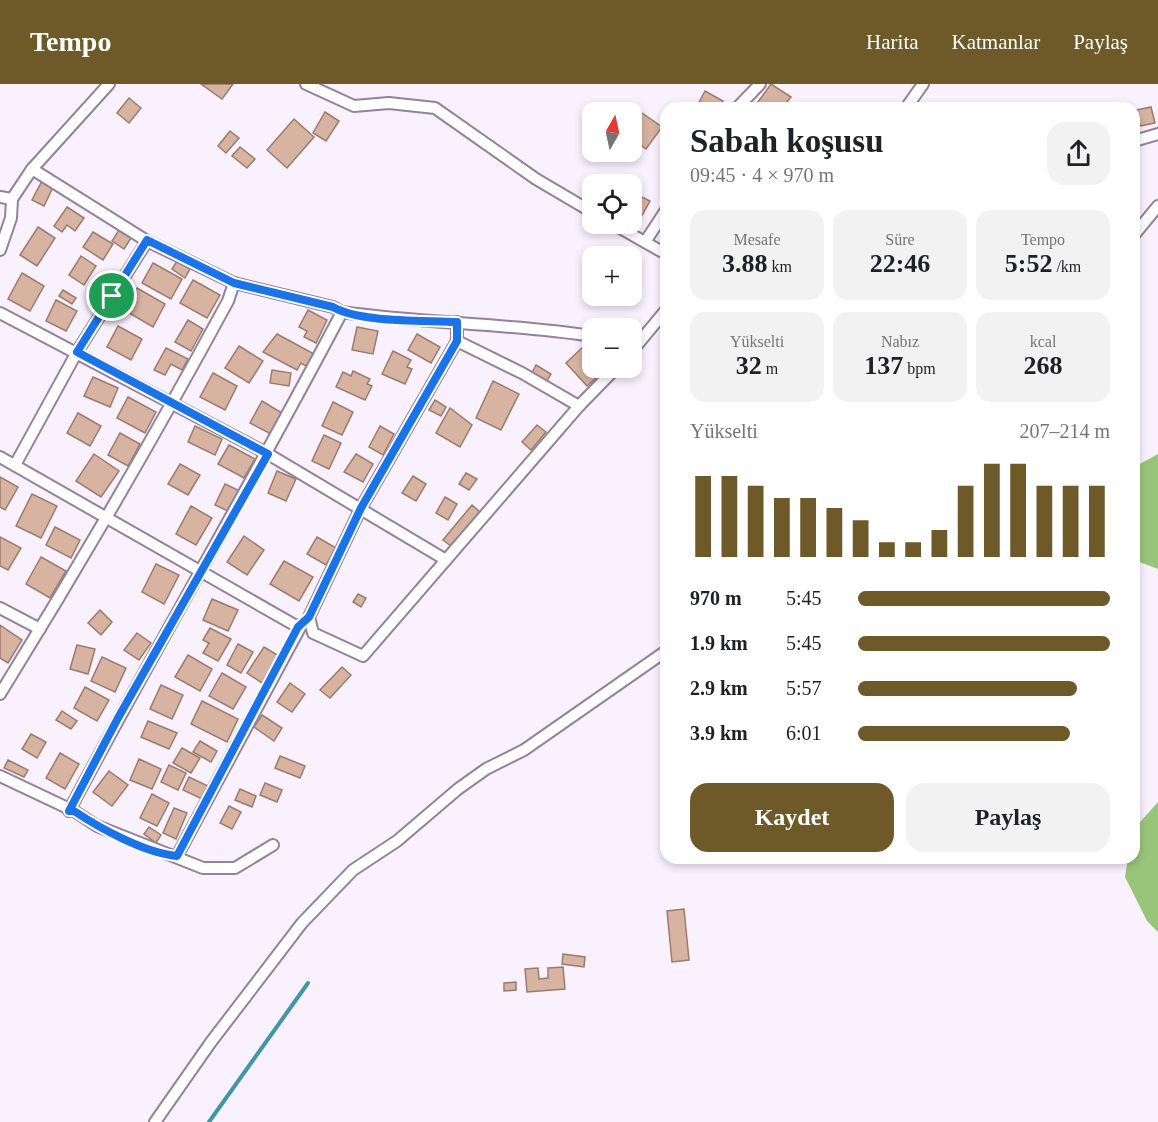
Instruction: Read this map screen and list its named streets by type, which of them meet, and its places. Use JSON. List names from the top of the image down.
{
  "north": "top",
  "page": {
    "header": "Tempo",
    "nav": ["Harita", "Katmanlar", "Paylaş"],
    "map_buttons": ["+", "−"],
    "heading": ["Sabah koşusu", "09:45 · 4 × 970 m"],
    "stats": [
      ["Mesafe", "3.88 km"],
      ["Süre", "22:46"],
      ["Tempo", "5:52 /km"],
      ["Yükselti", "32 m"],
      ["Nabız", "137 bpm"],
      ["kcal", "268"]
    ],
    "chart": ["Yükselti", "207–214 m"],
    "list": [
      {
        "name": "970 m",
        "note": "5:45"
      },
      {
        "name": "1.9 km",
        "note": "5:45"
      },
      {
        "name": "2.9 km",
        "note": "5:57"
      },
      {
        "name": "3.9 km",
        "note": "6:01"
      }
    ],
    "buttons": ["Kaydet", "Paylaş"]
  }
}
